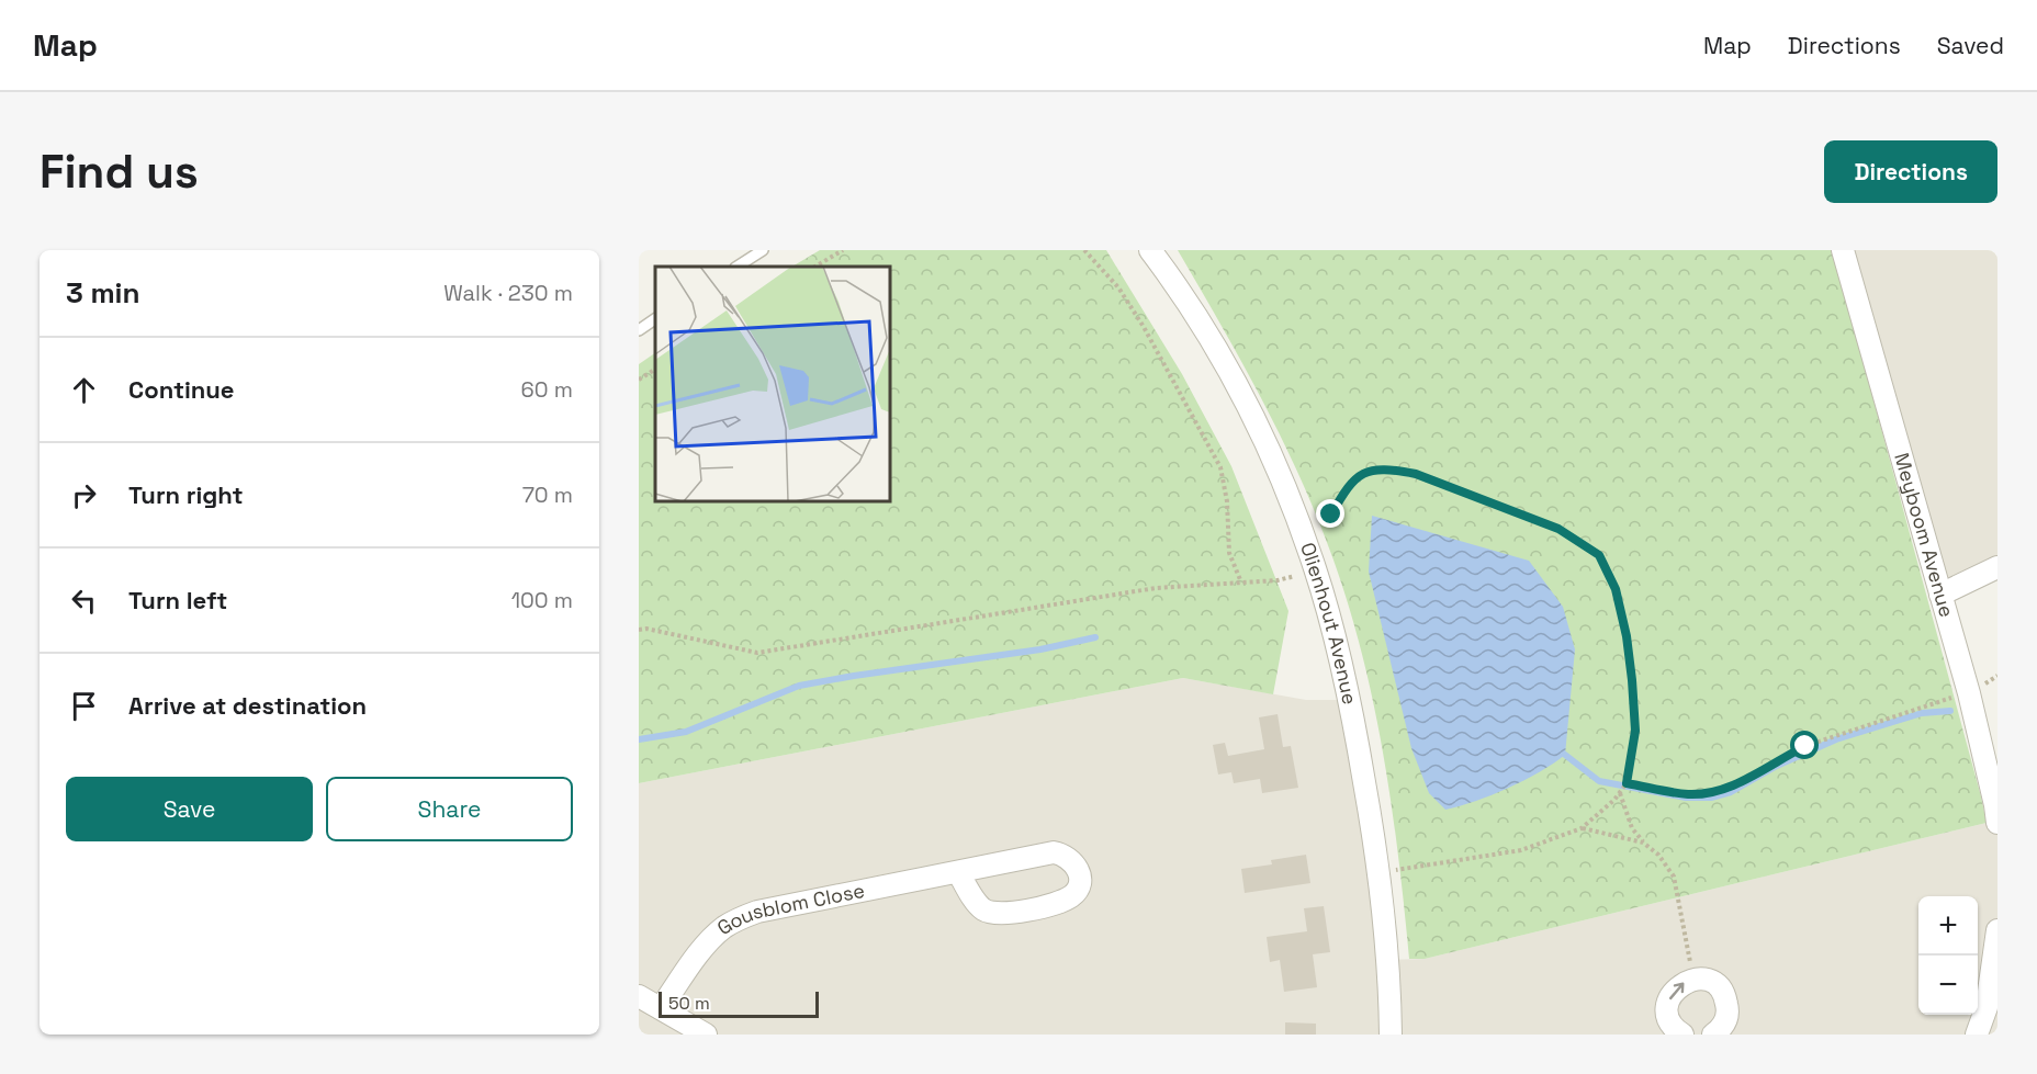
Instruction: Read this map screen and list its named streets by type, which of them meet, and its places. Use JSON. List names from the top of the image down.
{
  "streets": {
    "street": ["Meyboom Avenue", "Olienhout Avenue", "Gousblom Close"]
  },
  "scale_bar": "50 m",
  "page": {
    "header": "Map",
    "nav": ["Map", "Directions", "Saved"],
    "buttons": [
      "Directions",
      ["Save", "Share"]
    ],
    "title": "Find us",
    "heading": ["3 min", "Walk · 230 m"],
    "list": [
      ["Continue", "60 m"],
      ["Turn right", "70 m"],
      ["Turn left", "100 m"],
      "Arrive at destination"
    ],
    "map_buttons": ["+", "−"],
    "scale": "50 m"
  }
}
